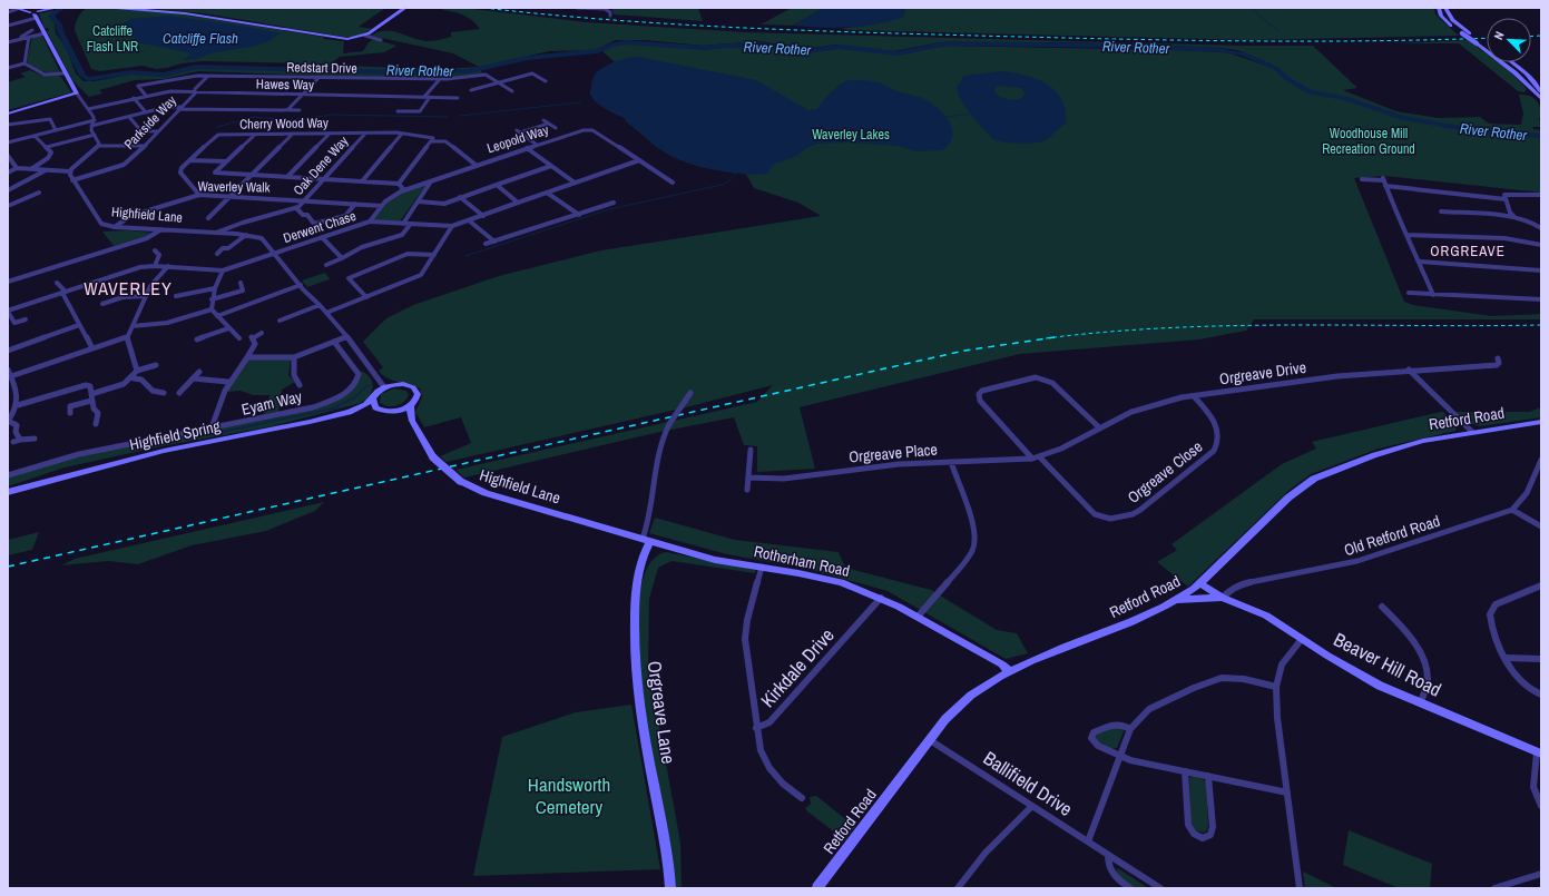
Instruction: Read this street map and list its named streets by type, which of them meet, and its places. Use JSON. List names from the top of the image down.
{
  "streets": {
    "main road": [
      "Highfield Lane",
      "Retford Road",
      "Highfield Spring",
      "Rotherham Road",
      "Beaver Hill Road",
      "Orgreave Lane"
    ],
    "street": [
      "Redstart Drive",
      "Hawes Way",
      "Parkside Way",
      "Cherry Wood Way",
      "Leopold Way",
      "Oak Dene Way",
      "Waverley Walk",
      "Derwent Chase",
      "Orgreave Drive",
      "Eyam Way",
      "Orgreave Place",
      "Orgreave Close",
      "Old Retford Road",
      "Kirkdale Drive",
      "Ballifield Drive"
    ]
  },
  "crossings": [
    ["Redstart Drive", "Hawes Way"],
    ["Redstart Drive", "Parkside Way"],
    ["Hawes Way", "Parkside Way"],
    ["Parkside Way", "Highfield Lane"],
    ["Cherry Wood Way", "Leopold Way"],
    ["Cherry Wood Way", "Oak Dene Way"],
    ["Cherry Wood Way", "Waverley Walk"],
    ["Leopold Way", "Waverley Walk"],
    ["Leopold Way", "Derwent Chase"],
    ["Oak Dene Way", "Waverley Walk"],
    ["Oak Dene Way", "Highfield Lane"],
    ["Waverley Walk", "Highfield Lane"],
    ["Highfield Lane", "Derwent Chase"],
    ["Highfield Lane", "Rotherham Road"],
    ["Highfield Lane", "Orgreave Lane"],
    ["Orgreave Drive", "Orgreave Place"],
    ["Orgreave Drive", "Orgreave Close"],
    ["Retford Road", "Rotherham Road"],
    ["Retford Road", "Beaver Hill Road"],
    ["Retford Road", "Ballifield Drive"],
    ["Orgreave Place", "Orgreave Close"],
    ["Old Retford Road", "Beaver Hill Road"],
    ["Rotherham Road", "Kirkdale Drive"],
    ["Rotherham Road", "Orgreave Lane"]
  ],
  "districts": ["ORGREAVE", "WAVERLEY"],
  "water": ["Catcliffe Flash", "River Rother"],
  "parks": [
    "Catcliffe Flash LNR",
    "Woodhouse Mill Recreation Ground",
    "Waverley Lakes",
    "Handsworth Cemetery"
  ],
  "north": "top left"
}
